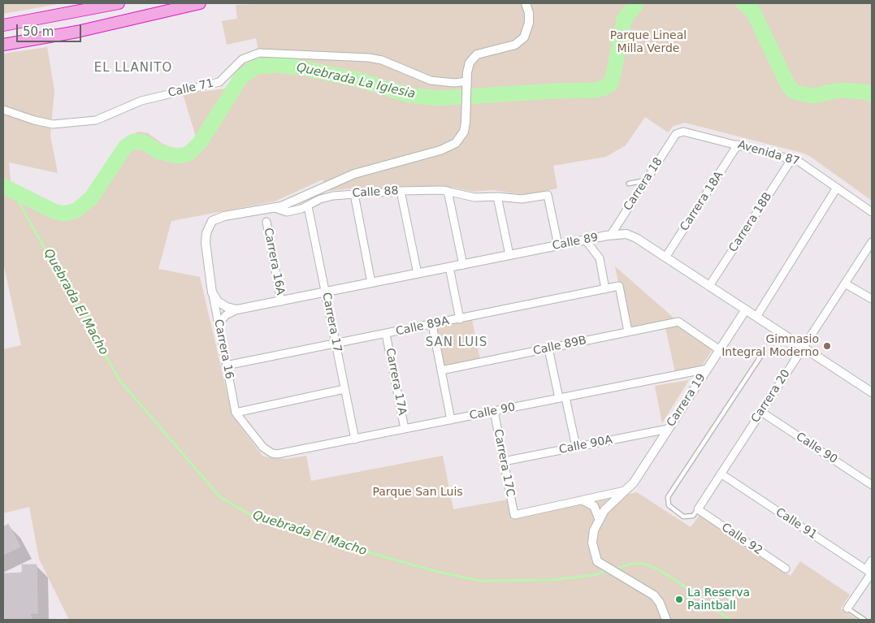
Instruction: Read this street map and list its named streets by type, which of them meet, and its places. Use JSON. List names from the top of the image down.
{
  "streets": {
    "street": [
      "Calle 71",
      "Avenida 87",
      "Carrera 18",
      "Calle 88",
      "Carrera 18A",
      "Carrera 18B",
      "Calle 89",
      "Carrera 16A",
      "Carrera 17",
      "Calle 89A",
      "Calle 89B",
      "Carrera 16",
      "Carrera 17A",
      "Carrera 20",
      "Carrera 19",
      "Calle 90",
      "Calle 90A",
      "Carrera 17C",
      "Calle 91",
      "Calle 92"
    ]
  },
  "crossings": [
    ["Avenida 87", "Carrera 18"],
    ["Avenida 87", "Carrera 18A"],
    ["Avenida 87", "Carrera 18B"],
    ["Carrera 18", "Calle 89"],
    ["Calle 88", "Calle 89"],
    ["Calle 88", "Carrera 17"],
    ["Calle 88", "Carrera 16"],
    ["Carrera 18A", "Calle 89"],
    ["Carrera 18B", "Calle 89"],
    ["Calle 89", "Carrera 16A"],
    ["Calle 89", "Carrera 17"],
    ["Calle 89", "Carrera 16"],
    ["Calle 89", "Carrera 20"],
    ["Calle 89", "Carrera 19"],
    ["Carrera 17", "Calle 89A"],
    ["Carrera 17", "Calle 90"],
    ["Calle 89A", "Calle 89B"],
    ["Calle 89A", "Carrera 16"],
    ["Calle 89A", "Carrera 17A"],
    ["Calle 89B", "Carrera 19"],
    ["Carrera 16", "Calle 90"],
    ["Carrera 17A", "Calle 90"],
    ["Carrera 20", "Calle 90"],
    ["Carrera 20", "Calle 91"],
    ["Carrera 20", "Calle 92"],
    ["Carrera 19", "Calle 90"],
    ["Carrera 19", "Calle 90A"],
    ["Calle 90", "Carrera 17C"],
    ["Calle 90A", "Carrera 17C"]
  ],
  "districts": ["EL LLANITO", "SAN LUIS"],
  "water": ["Quebrada La Iglesia", "Quebrada El Macho"],
  "parks": ["Parque Lineal Milla Verde", "Parque San Luis"],
  "places": ["Gimnasio Integral Moderno", "La Reserva Paintball"],
  "scale_bar": "50 m"
}
